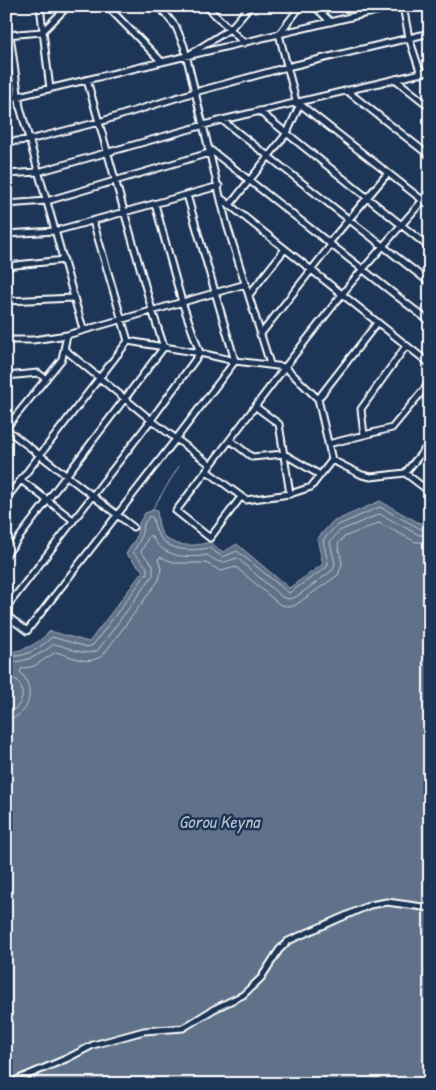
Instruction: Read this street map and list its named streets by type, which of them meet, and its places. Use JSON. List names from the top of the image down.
{
  "water": ["Gorou Keyna"]
}
